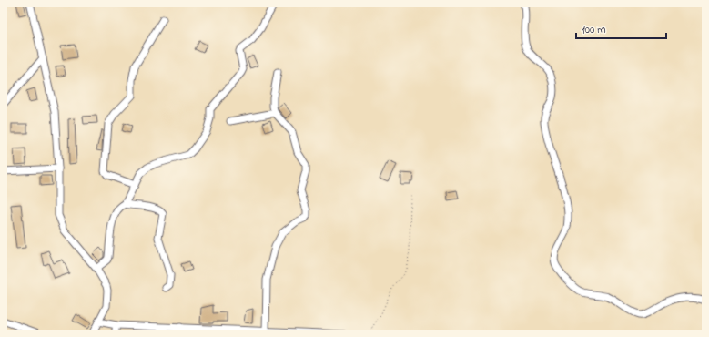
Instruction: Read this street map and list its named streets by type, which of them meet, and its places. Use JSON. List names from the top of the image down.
{
  "scale_bar": "100 m"
}
